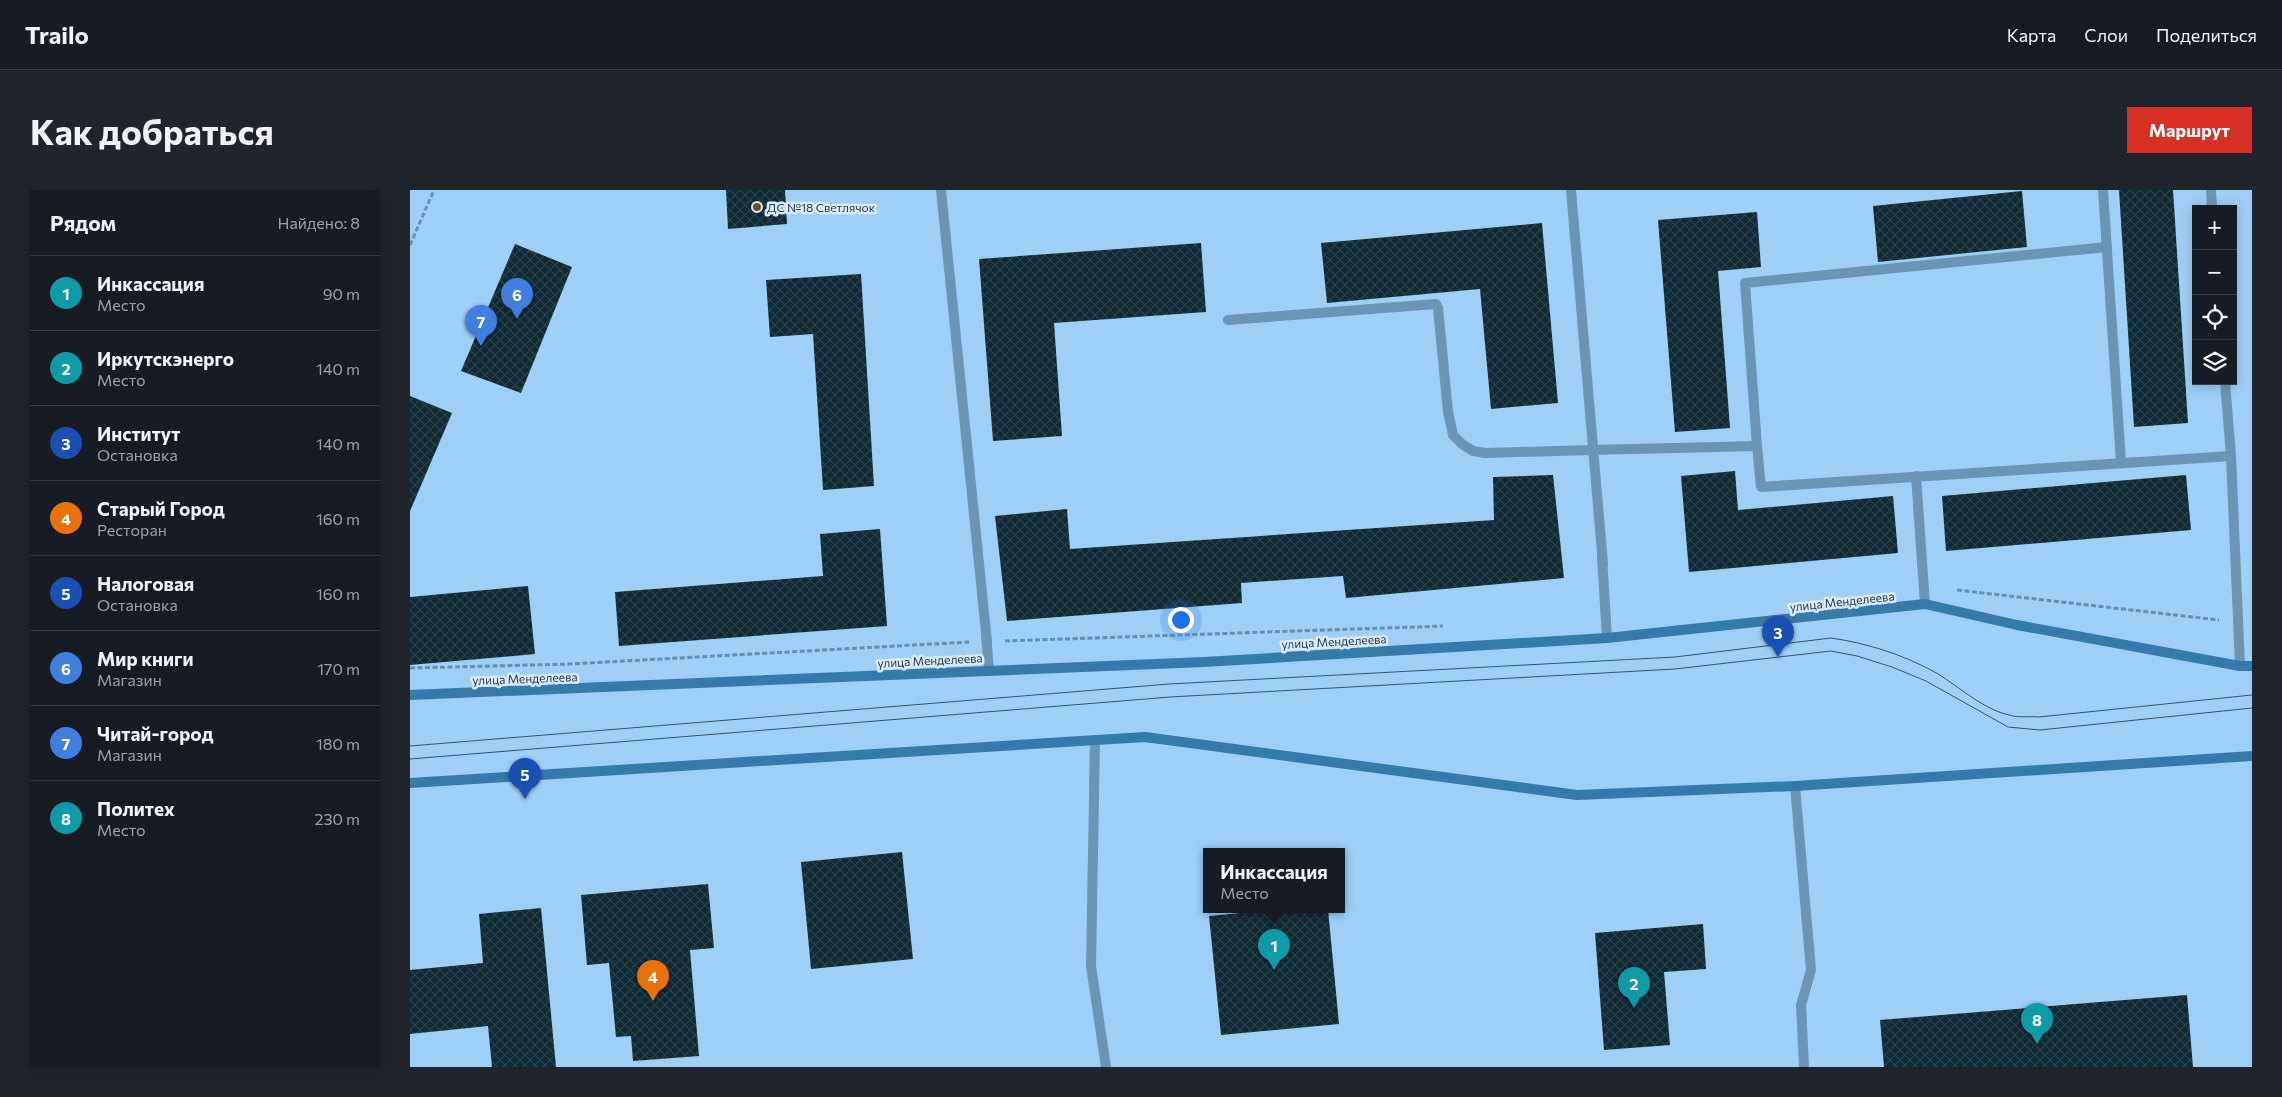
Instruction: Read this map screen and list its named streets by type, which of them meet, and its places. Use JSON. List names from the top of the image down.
{
  "streets": {
    "main road": ["улица Менделеева"]
  },
  "places": ["ДС №18 Светлячок"],
  "page": {
    "header": "Trailo",
    "nav": ["Карта", "Слои", "Поделиться"],
    "buttons": "Маршрут",
    "title": "Как добраться",
    "heading": ["Рядом", "Найдено: 8"],
    "map_buttons": ["+", "−"],
    "list": [
      {
        "mark": "1",
        "name": "Инкассация",
        "note": "Место",
        "value": "90 m"
      },
      {
        "mark": "2",
        "name": "Иркутскэнерго",
        "note": "Место",
        "value": "140 m"
      },
      {
        "mark": "3",
        "name": "Институт",
        "note": "Остановка",
        "value": "140 m"
      },
      {
        "mark": "4",
        "name": "Старый Город",
        "note": "Ресторан",
        "value": "160 m"
      },
      {
        "mark": "5",
        "name": "Налоговая",
        "note": "Остановка",
        "value": "160 m"
      },
      {
        "mark": "6",
        "name": "Мир книги",
        "note": "Магазин",
        "value": "170 m"
      },
      {
        "mark": "7",
        "name": "Читай-город",
        "note": "Магазин",
        "value": "180 m"
      },
      {
        "mark": "8",
        "name": "Политех",
        "note": "Место",
        "value": "230 m"
      }
    ],
    "pins": [
      "6",
      "7",
      "3",
      "5",
      "1",
      "4",
      "2",
      "8"
    ],
    "popup": ["Инкассация", "Место"]
  }
}
